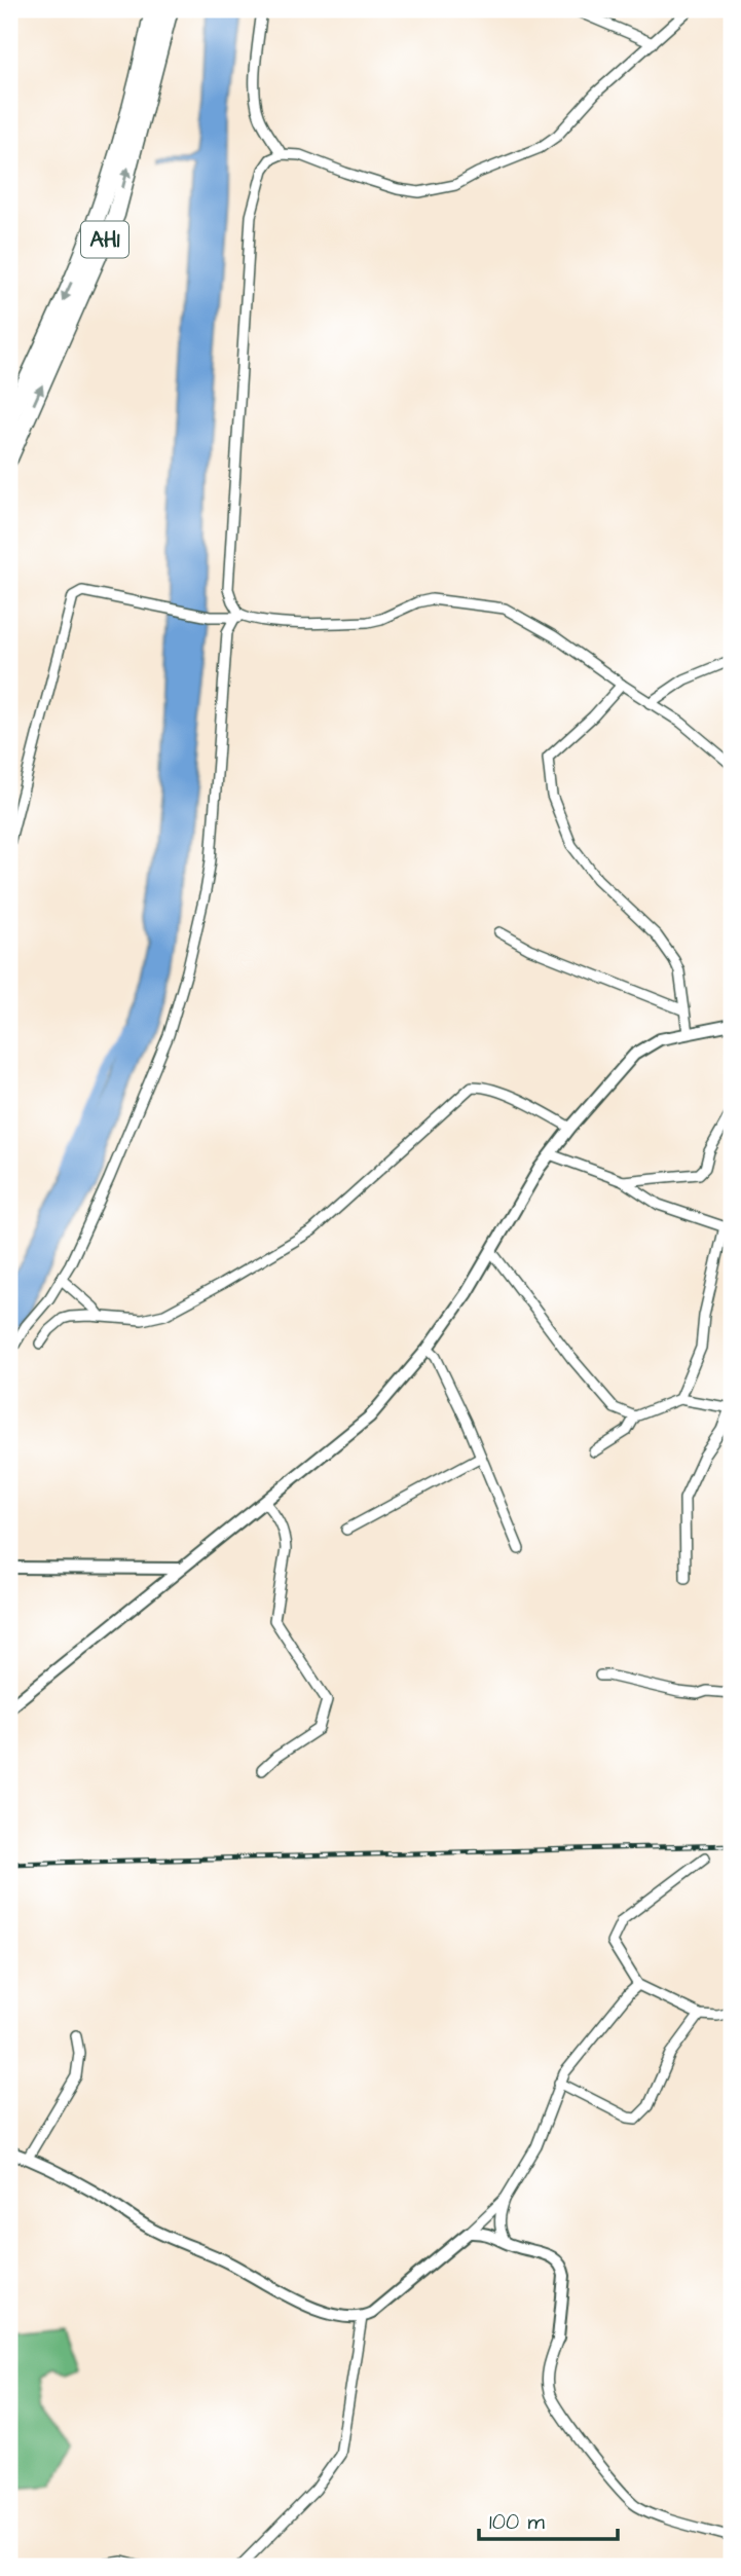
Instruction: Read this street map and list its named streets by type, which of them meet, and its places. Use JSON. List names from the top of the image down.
{
  "streets": {
    "highway": ["AH1"]
  },
  "scale_bar": "100 m"
}
